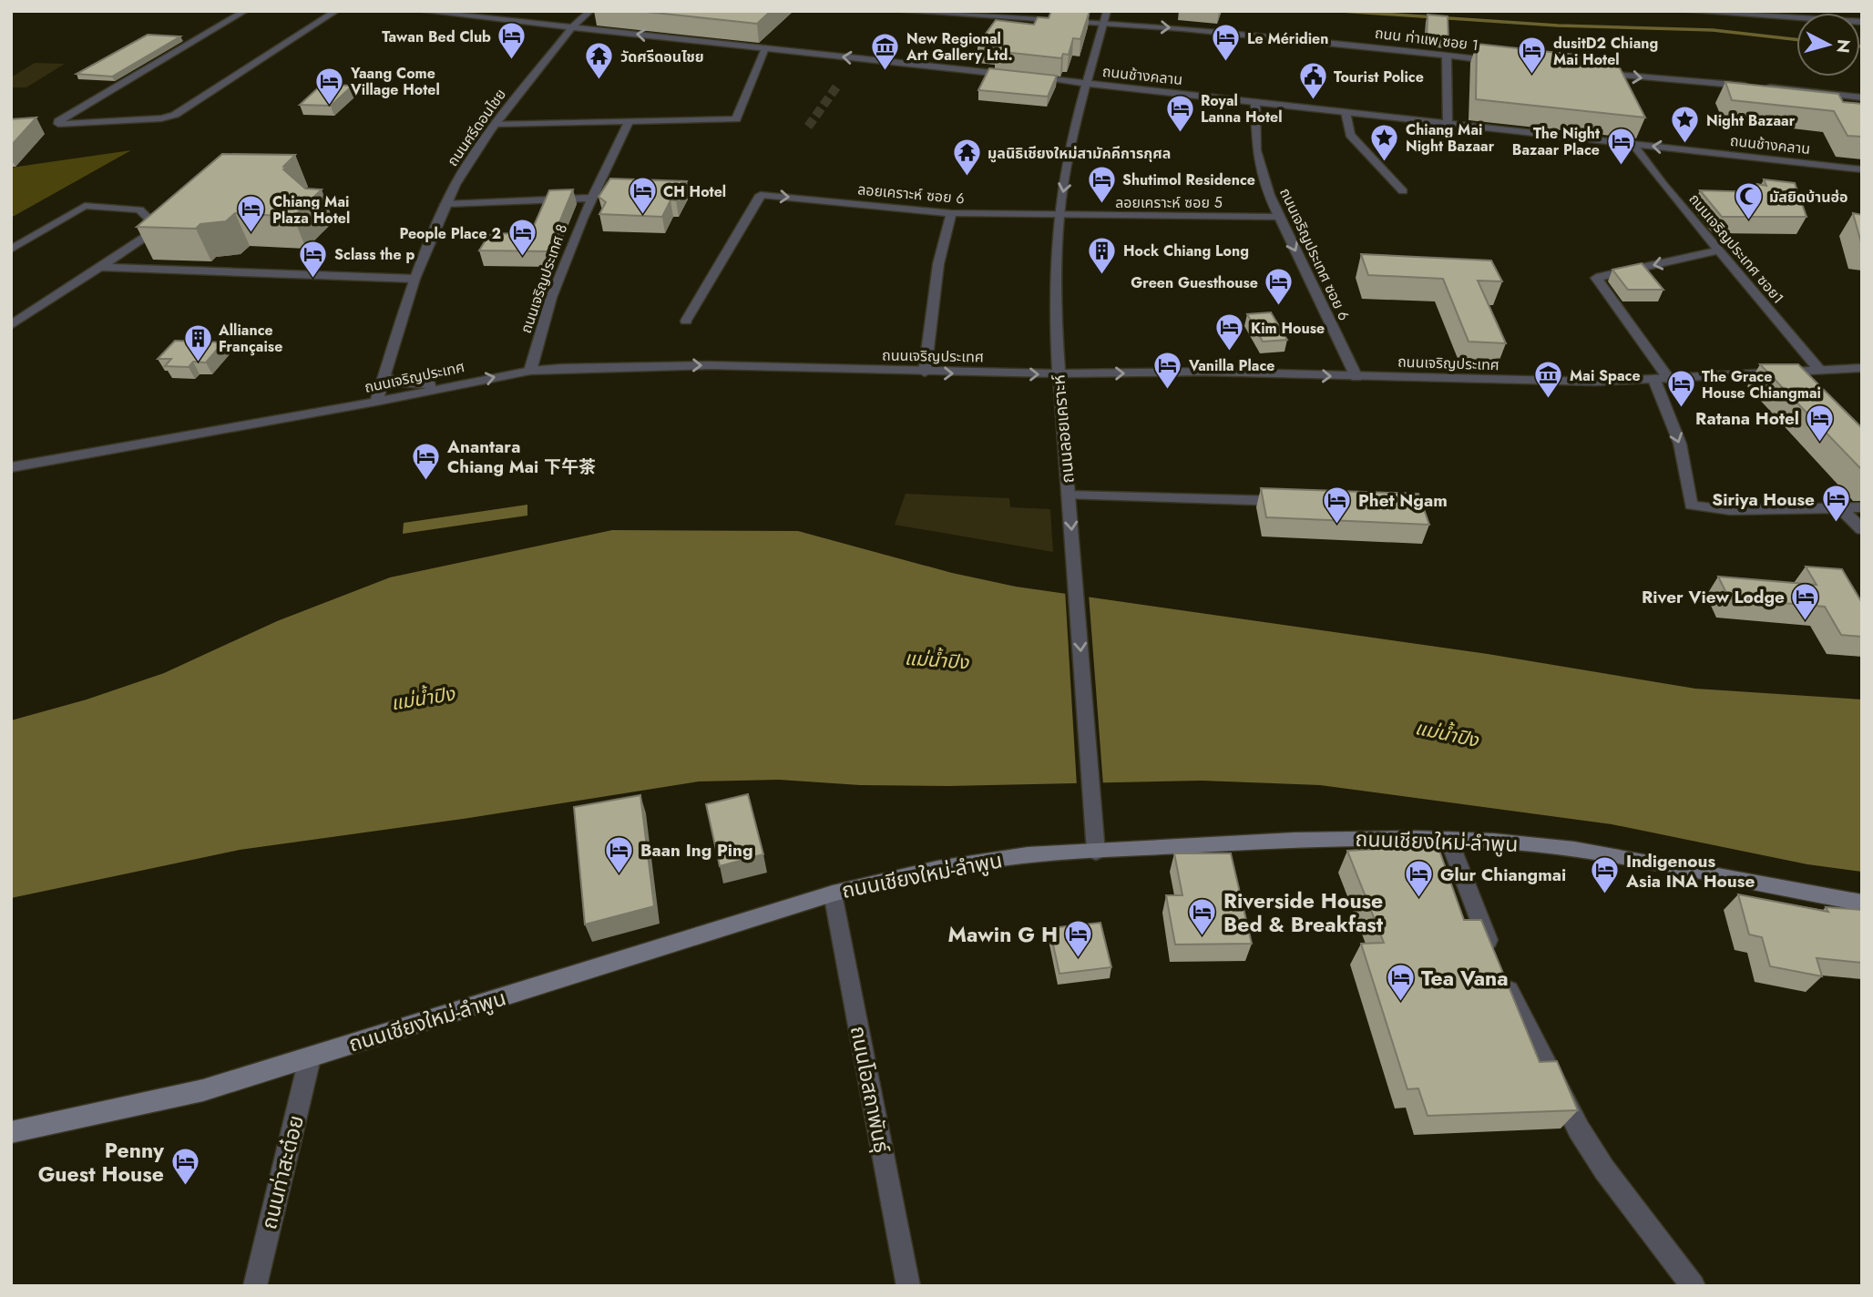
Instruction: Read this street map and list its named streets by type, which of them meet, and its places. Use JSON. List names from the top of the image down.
{
  "streets": {
    "main road": ["ถนนเชียงใหม่-ลำพูน"],
    "street": [
      "ถนน ท่าแพ ซอย 1",
      "ถนนช้างคลาน",
      "ถนนศรีดอนไชย",
      "ลอยเคราะห์ ซอย 6",
      "ลอยเคราะห์ ซอย 5",
      "ถนนเจริญประเทศ ซอย1",
      "ถนนเจริญประเทศ ซอย 6",
      "ถนนเจริญประเทศ 8",
      "ถนนเจริญประเทศ",
      "ถนนลอยเคราะห์",
      "ถนนโอสถาพันธุ์",
      "ถนนท่าสะต๋อย"
    ]
  },
  "crossings": [
    ["ถนน ท่าแพ ซอย 1", "ถนนลอยเคราะห์"],
    ["ถนนช้างคลาน", "ถนนศรีดอนไชย"],
    ["ถนนช้างคลาน", "ถนนเจริญประเทศ ซอย1"],
    ["ถนนช้างคลาน", "ถนนเจริญประเทศ ซอย 6"],
    ["ถนนช้างคลาน", "ถนนลอยเคราะห์"],
    ["ถนนศรีดอนไชย", "ถนนเจริญประเทศ 8"],
    ["ถนนศรีดอนไชย", "ถนนเจริญประเทศ"],
    ["ลอยเคราะห์ ซอย 6", "ลอยเคราะห์ ซอย 5"],
    ["ลอยเคราะห์ ซอย 6", "ถนนลอยเคราะห์"],
    ["ลอยเคราะห์ ซอย 5", "ถนนเจริญประเทศ ซอย 6"],
    ["ลอยเคราะห์ ซอย 5", "ถนนลอยเคราะห์"],
    ["ถนนเจริญประเทศ ซอย1", "ถนนเจริญประเทศ"],
    ["ถนนเจริญประเทศ ซอย 6", "ถนนเจริญประเทศ"],
    ["ถนนเจริญประเทศ 8", "ถนนเจริญประเทศ"],
    ["ถนนเจริญประเทศ", "ถนนลอยเคราะห์"],
    ["ถนนลอยเคราะห์", "ถนนเชียงใหม่-ลำพูน"],
    ["ถนนเชียงใหม่-ลำพูน", "ถนนโอสถาพันธุ์"],
    ["ถนนเชียงใหม่-ลำพูน", "ถนนท่าสะต๋อย"]
  ],
  "one_way": [
    "ถนน ท่าแพ ซอย 1",
    "ลอยเคราะห์ ซอย 6",
    "ถนนเจริญประเทศ ซอย 6",
    "ถนนเจริญประเทศ",
    "ถนนลอยเคราะห์"
  ],
  "water": ["แม่น้ำปิง"],
  "places": {
    "hotel": [
      "Tawan Bed Club",
      "Le Méridien",
      "dusitD2 Chiang Mai Hotel",
      "Yaang Come Village Hotel",
      "Royal Lanna Hotel",
      "The Night Bazaar Place",
      "Shutimol Residence",
      "CH Hotel",
      "Chiang Mai Plaza Hotel",
      "People Place 2",
      "Sclass the p",
      "Green Guesthouse",
      "Kim House",
      "Vanilla Place",
      "The Grace House Chiangmai",
      "Ratana Hotel",
      "Anantara Chiang Mai 下午茶",
      "Siriya House",
      "Phet Ngam",
      "River View Lodge",
      "Baan Ing Ping",
      "Indigenous Asia INA House",
      "Glur Chiangmai",
      "Riverside House Bed & Breakfast",
      "Mawin G H",
      "Tea Vana",
      "Penny Guest House"
    ],
    "museum": ["New Regional Art Gallery Ltd.", "Mai Space"],
    "temple": ["วัดศรีดอนไชย", "มูลนิธิเชียงใหม่สามัคคีการกุศล"],
    "public building": ["Tourist Police"],
    "place": ["Night Bazaar", "Chiang Mai Night Bazaar"],
    "mosque": ["มัสยิดบ้านฮ่อ"],
    "building": ["Hock Chiang Long", "Alliance Française"]
  },
  "north": "right"
}
